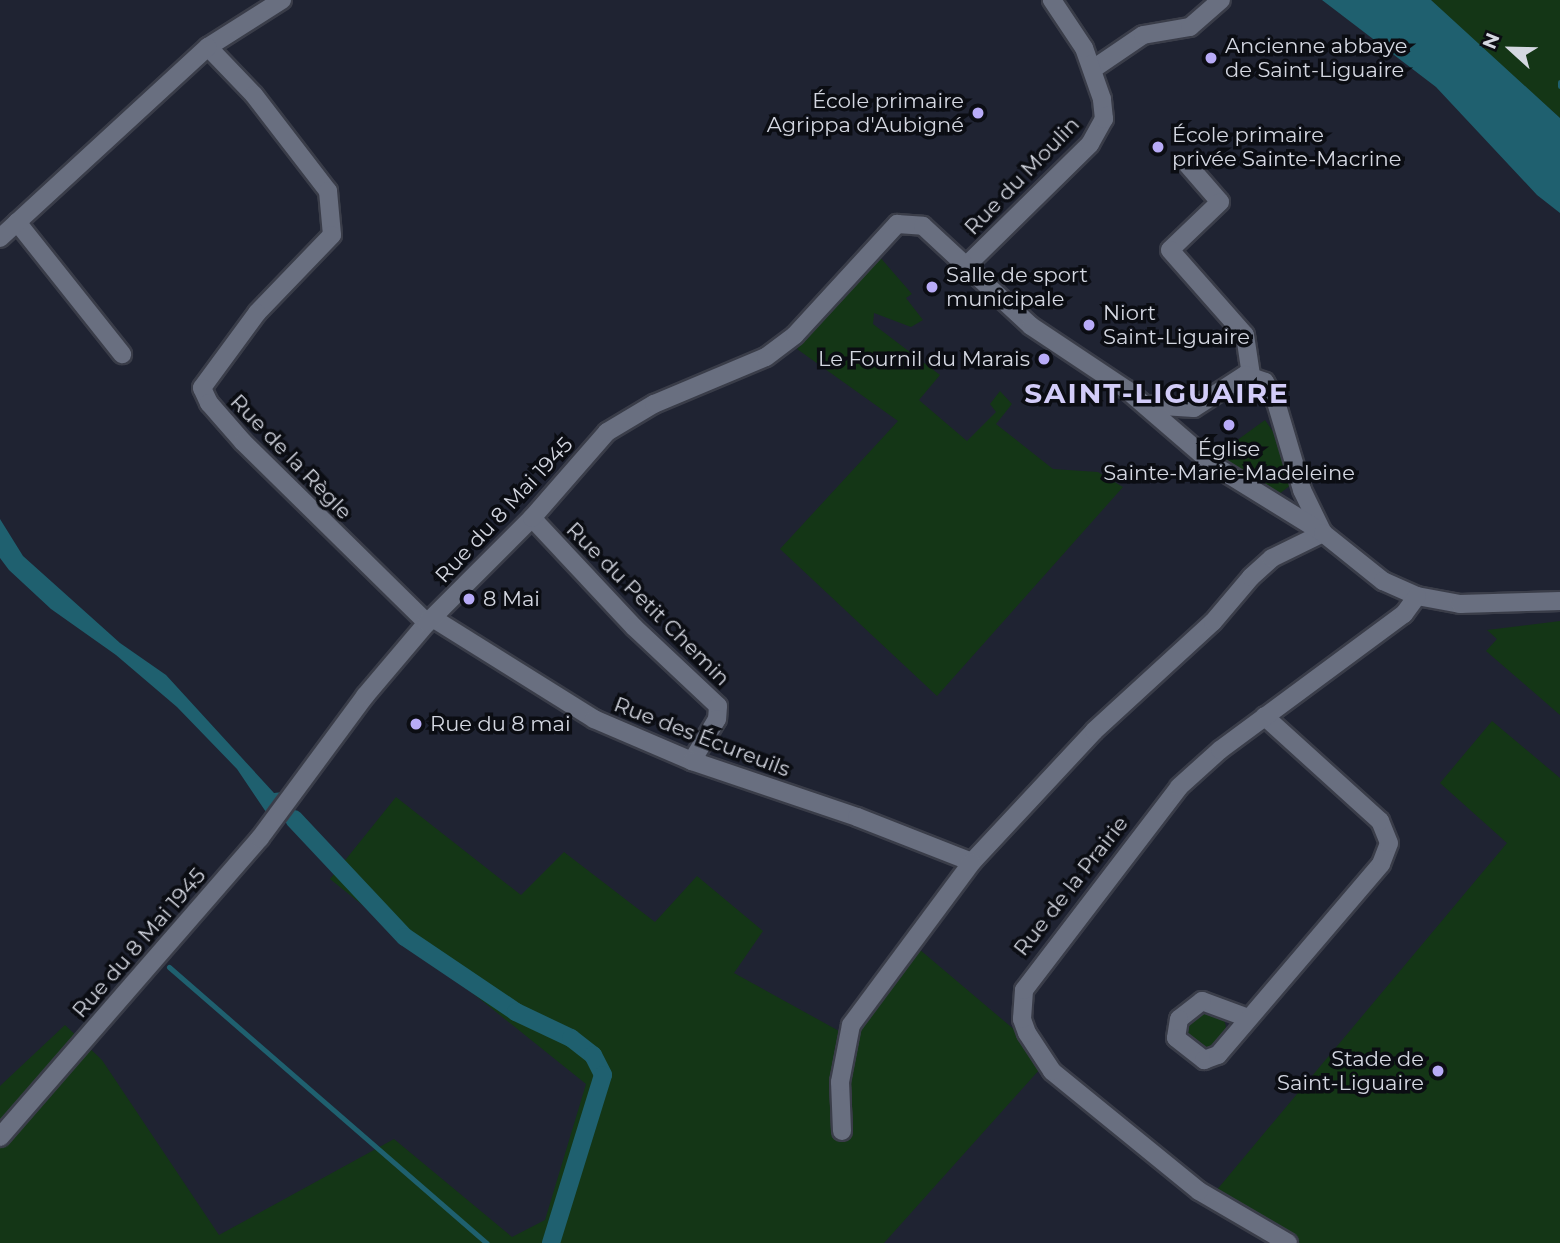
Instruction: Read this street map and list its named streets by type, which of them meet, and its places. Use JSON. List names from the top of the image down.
{
  "streets": {
    "street": [
      "Rue du Moulin",
      "Rue de la Règle",
      "Rue du 8 Mai 1945",
      "Rue du Petit Chemin",
      "Rue des Écureuils",
      "Rue de la Prairie"
    ]
  },
  "crossings": [
    ["Rue du Moulin", "Rue du 8 Mai 1945"],
    ["Rue de la Règle", "Rue du 8 Mai 1945"],
    ["Rue de la Règle", "Rue des Écureuils"],
    ["Rue du 8 Mai 1945", "Rue du Petit Chemin"],
    ["Rue du 8 Mai 1945", "Rue des Écureuils"],
    ["Rue du Petit Chemin", "Rue des Écureuils"]
  ],
  "districts": ["SAINT-LIGUAIRE"],
  "places": [
    "Ancienne abbaye de Saint-Liguaire",
    "École primaire Agrippa d'Aubigné",
    "École primaire privée Sainte-Macrine",
    "Salle de sport municipale",
    "Niort Saint-Liguaire",
    "Le Fournil du Marais",
    "Église Sainte-Marie-Madeleine",
    "8 Mai",
    "Rue du 8 mai",
    "Stade de Saint-Liguaire"
  ],
  "north": "left"
}
